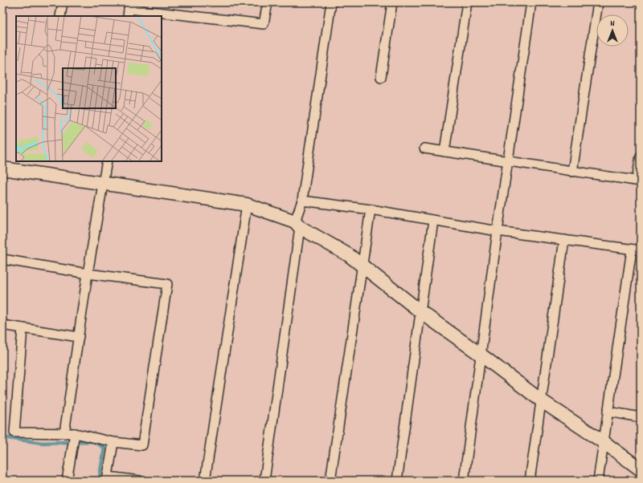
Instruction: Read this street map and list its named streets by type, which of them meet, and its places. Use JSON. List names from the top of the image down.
{
  "north": "top"
}
